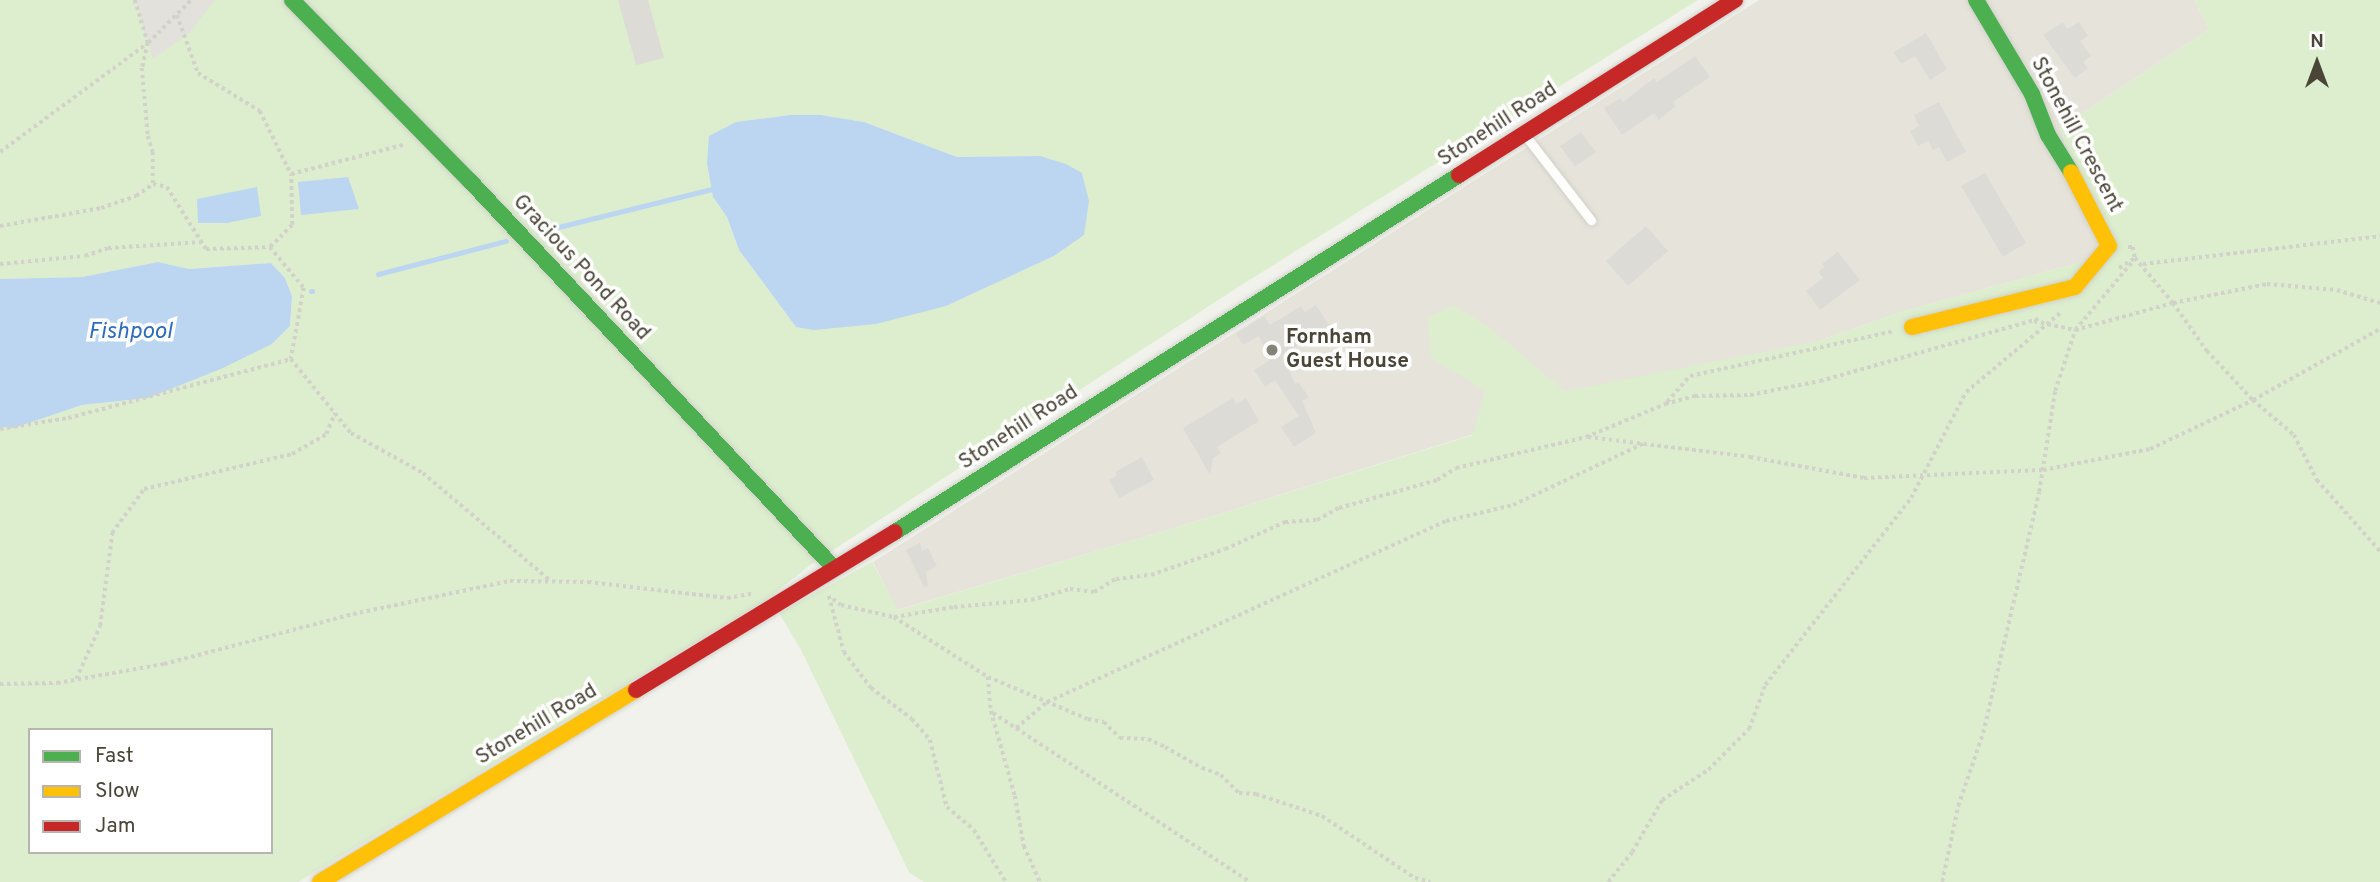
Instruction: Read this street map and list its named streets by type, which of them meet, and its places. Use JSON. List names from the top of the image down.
{
  "streets": {
    "street": ["Stonehill Road", "Stonehill Crescent", "Gracious Pond Road"]
  },
  "crossings": [
    ["Stonehill Road", "Gracious Pond Road"]
  ],
  "water": ["Fishpool"],
  "places": ["Fornham Guest House"],
  "legend": ["Fast", "Slow", "Jam"],
  "north": "top"
}
